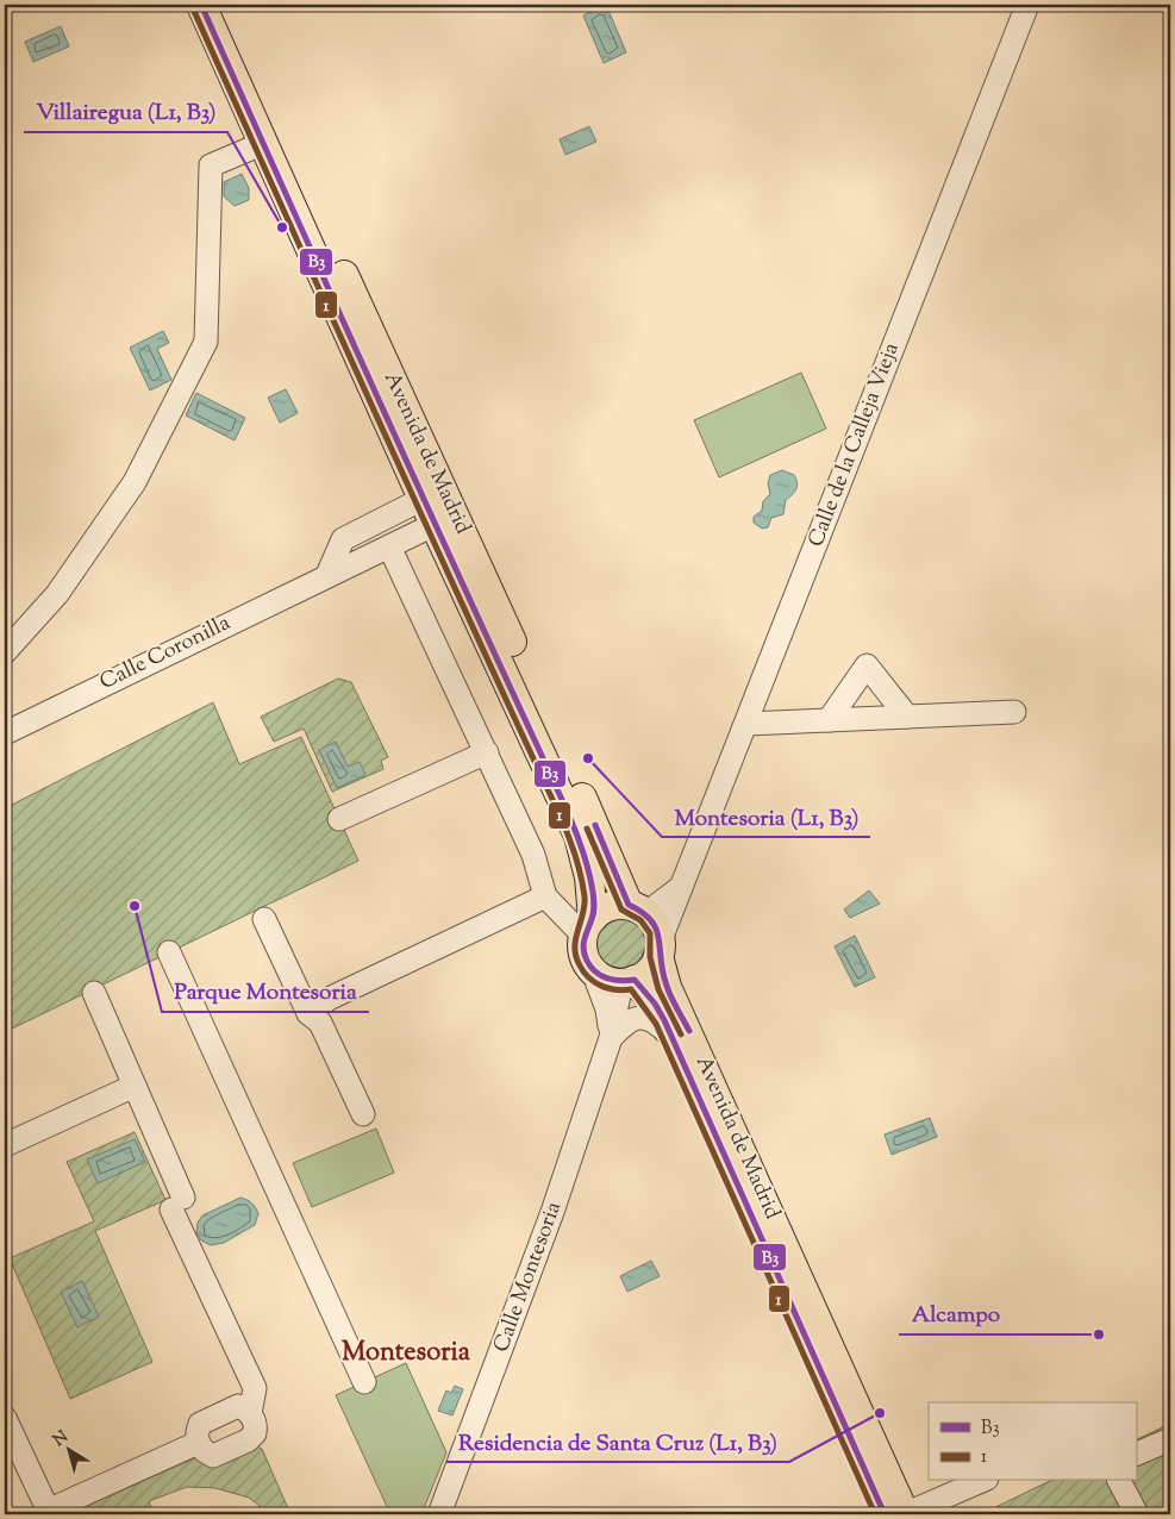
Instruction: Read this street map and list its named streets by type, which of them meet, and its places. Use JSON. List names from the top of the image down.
{
  "streets": {
    "main road": ["Avenida de Madrid"],
    "street": ["Calle de la Calleja Vieja", "Calle Coronilla", "Calle Montesoria"]
  },
  "crossings": [
    ["Avenida de Madrid", "Calle Coronilla"],
    ["Avenida de Madrid", "Calle Montesoria"]
  ],
  "districts": ["Montesoria"],
  "places": [
    "Villairegua (L1, B3)",
    "Montesoria (L1, B3)",
    "Parque Montesoria",
    "Alcampo",
    "Residencia de Santa Cruz (L1, B3)"
  ],
  "lines": ["transit line B3", "transit line 1"],
  "legend": ["B3", "1"],
  "north": "top left"
}
